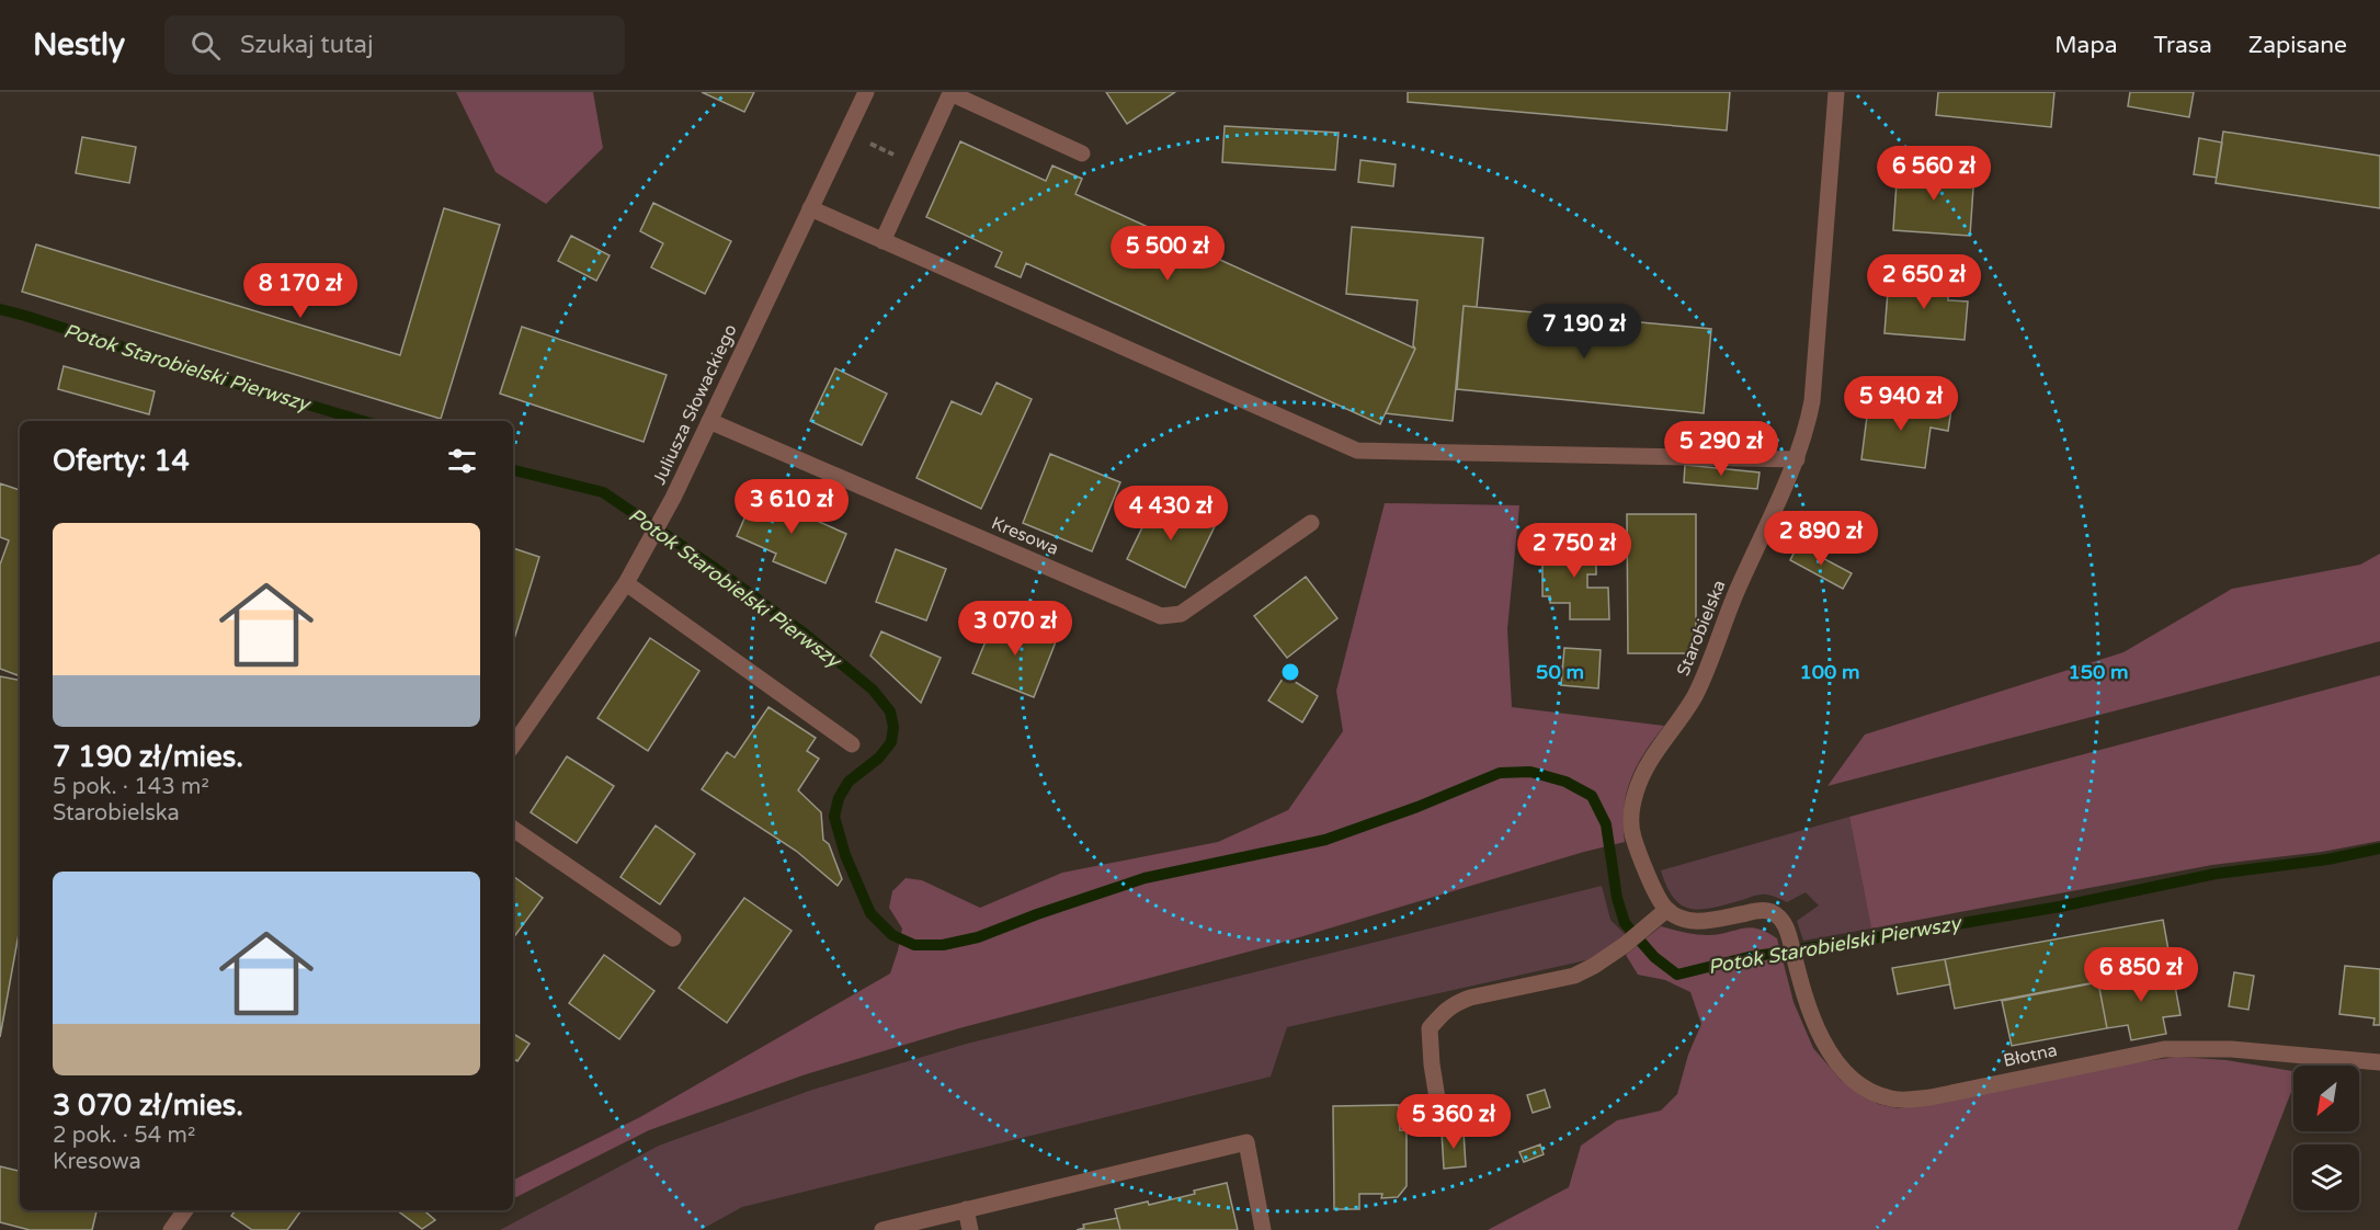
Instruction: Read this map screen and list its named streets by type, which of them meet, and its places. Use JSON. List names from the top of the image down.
{
  "streets": {
    "street": [
      "Juliusza Słowackiego",
      "Kresowa",
      "Starobielska",
      "Błotna"
    ]
  },
  "crossings": [
    ["Juliusza Słowackiego", "Kresowa"],
    ["Starobielska", "Błotna"]
  ],
  "water": ["Potok Starobielski Pierwszy"],
  "north": "bottom left",
  "page": {
    "header": "Nestly",
    "search": "Szukaj tutaj",
    "nav": ["Mapa", "Trasa", "Zapisane"],
    "price": [
      "6 560 zł",
      "5 500 zł",
      "2 650 zł",
      "8 170 zł",
      "7 190 zł",
      "5 940 zł",
      "5 290 zł",
      "3 610 zł",
      "4 430 zł",
      "2 890 zł",
      "2 750 zł",
      "3 070 zł",
      "6 850 zł",
      "5 360 zł"
    ],
    "heading": "Oferty: 14",
    "list": [
      {
        "name": "7 190 zł/mies.",
        "note": "5 pok. · 143 m² · Starobielska"
      },
      {
        "name": "3 070 zł/mies.",
        "note": "2 pok. · 54 m² · Kresowa"
      }
    ]
  },
  "rings": ["50 m", "100 m", "150 m"]
}
